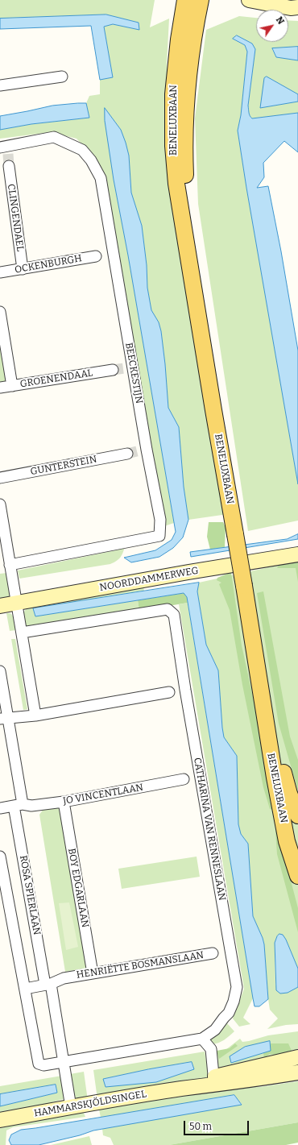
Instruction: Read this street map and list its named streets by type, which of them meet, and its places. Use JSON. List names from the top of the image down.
{
  "streets": {
    "main road": ["BENELUXBAAN"],
    "street": [
      "CLINGENDAEL",
      "OCKENBURGH",
      "BEECKESTIJN",
      "GROENENDAAL",
      "GUNTERSTEIN",
      "NOORDDAMMERWEG",
      "JO VINCENTLAAN",
      "CATHARINA VAN RENNESLAAN",
      "BOY EDGARLAAN",
      "ROSA SPIERLAAN",
      "HENRIËTTE BOSMANSLAAN",
      "HAMMARSKJÖLDSINGEL"
    ]
  },
  "crossings": [
    ["CLINGENDAEL", "OCKENBURGH"],
    ["OCKENBURGH", "BEECKESTIJN"],
    ["BEECKESTIJN", "GUNTERSTEIN"],
    ["JO VINCENTLAAN", "CATHARINA VAN RENNESLAAN"],
    ["JO VINCENTLAAN", "BOY EDGARLAAN"],
    ["JO VINCENTLAAN", "ROSA SPIERLAAN"],
    ["CATHARINA VAN RENNESLAAN", "ROSA SPIERLAAN"],
    ["CATHARINA VAN RENNESLAAN", "HENRIËTTE BOSMANSLAAN"],
    ["BOY EDGARLAAN", "HENRIËTTE BOSMANSLAAN"],
    ["ROSA SPIERLAAN", "HENRIËTTE BOSMANSLAAN"],
    ["ROSA SPIERLAAN", "HAMMARSKJÖLDSINGEL"]
  ],
  "scale_bar": "50 m",
  "north": "top right"
}
